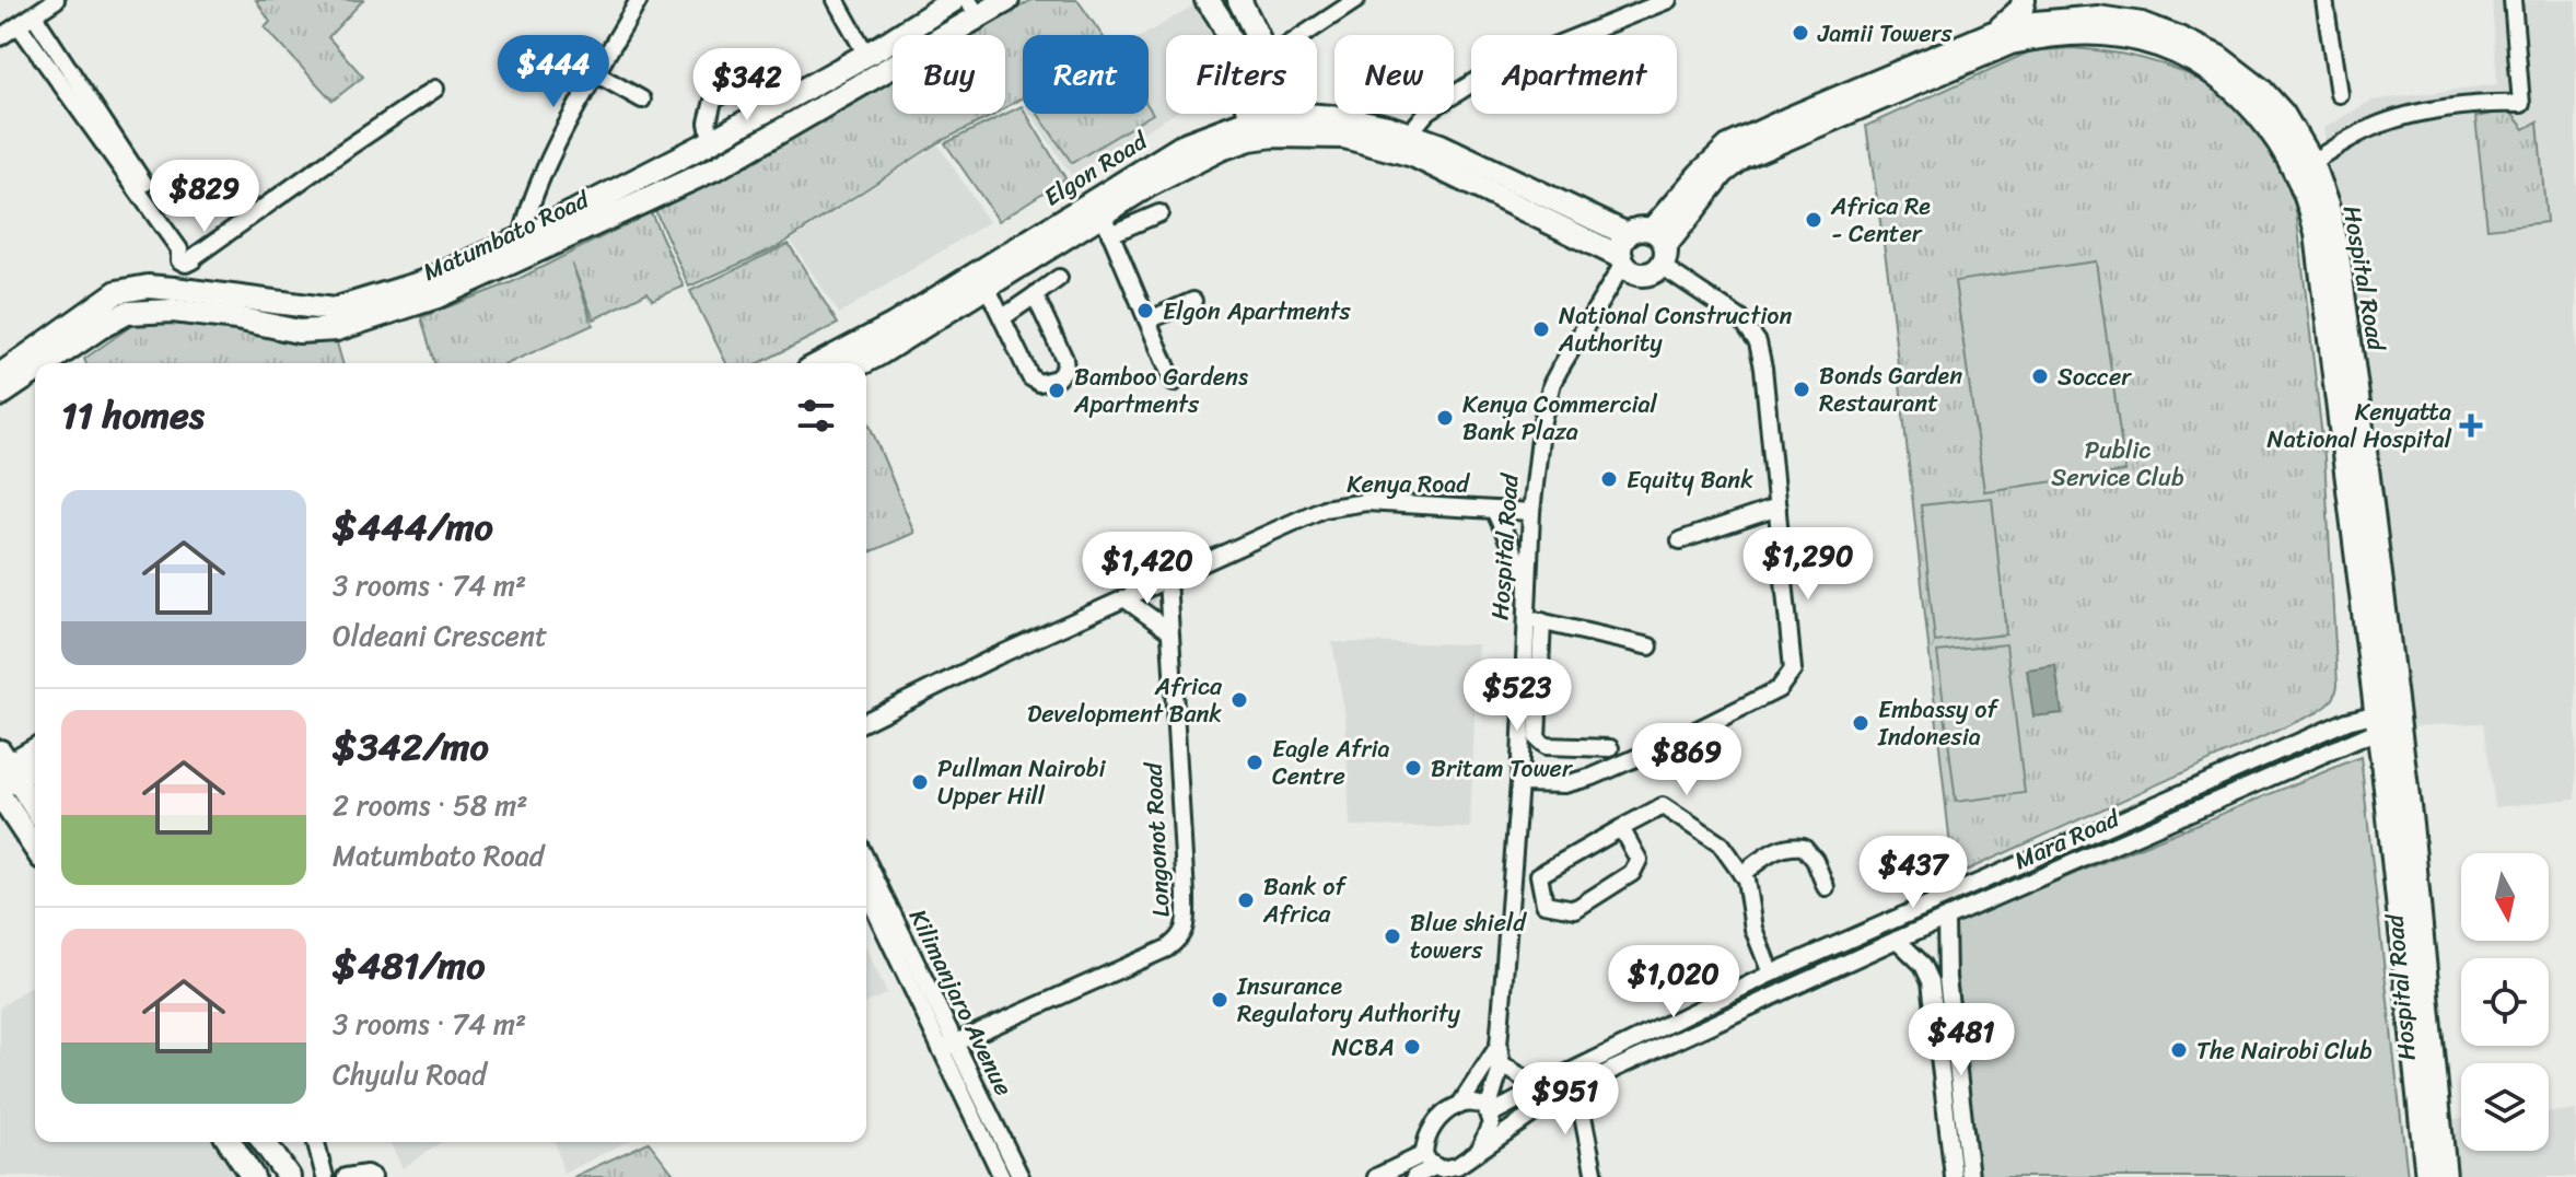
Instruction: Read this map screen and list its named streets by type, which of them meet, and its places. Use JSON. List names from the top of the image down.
{
  "streets": {
    "street": [
      "Elgon Road",
      "Matumbato Road",
      "Hospital Road",
      "Kenya Road",
      "Mara Road",
      "Longonot Road",
      "Kilimanjaro Avenue"
    ]
  },
  "crossings": [
    ["Elgon Road", "Hospital Road"],
    ["Hospital Road", "Kenya Road"],
    ["Hospital Road", "Mara Road"],
    ["Kenya Road", "Longonot Road"],
    ["Longonot Road", "Kilimanjaro Avenue"]
  ],
  "parks": ["Public Service Club"],
  "places": {
    "other": [
      "Jamii Towers",
      "Africa Re - Center",
      "Elgon Apartments",
      "National Construction Authority",
      "Soccer",
      "Bonds Garden Restaurant",
      "Bamboo Gardens Apartments",
      "Kenya Commercial Bank Plaza",
      "Equity Bank",
      "Africa Development Bank",
      "Embassy of Indonesia",
      "Eagle Afria Centre",
      "Britam Tower",
      "Pullman Nairobi Upper Hill",
      "Bank of Africa",
      "Blue shield towers",
      "Insurance Regulatory Authority",
      "NCBA",
      "The Nairobi Club"
    ],
    "health": ["Kenyatta National Hospital"]
  },
  "north": "bottom",
  "page": {
    "price": [
      "$444",
      "$342",
      "$829",
      "$1,290",
      "$1,420",
      "$523",
      "$869",
      "$437",
      "$1,020",
      "$481",
      "$951"
    ],
    "chip": [
      "Buy",
      "Rent",
      "Filters",
      "New",
      "Apartment"
    ],
    "heading": "11 homes",
    "list": [
      {
        "name": "$444/mo",
        "note": "3 rooms · 74 m² · Oldeani Crescent"
      },
      {
        "name": "$342/mo",
        "note": "2 rooms · 58 m² · Matumbato Road"
      },
      {
        "name": "$481/mo",
        "note": "3 rooms · 74 m² · Chyulu Road"
      }
    ]
  }
}
